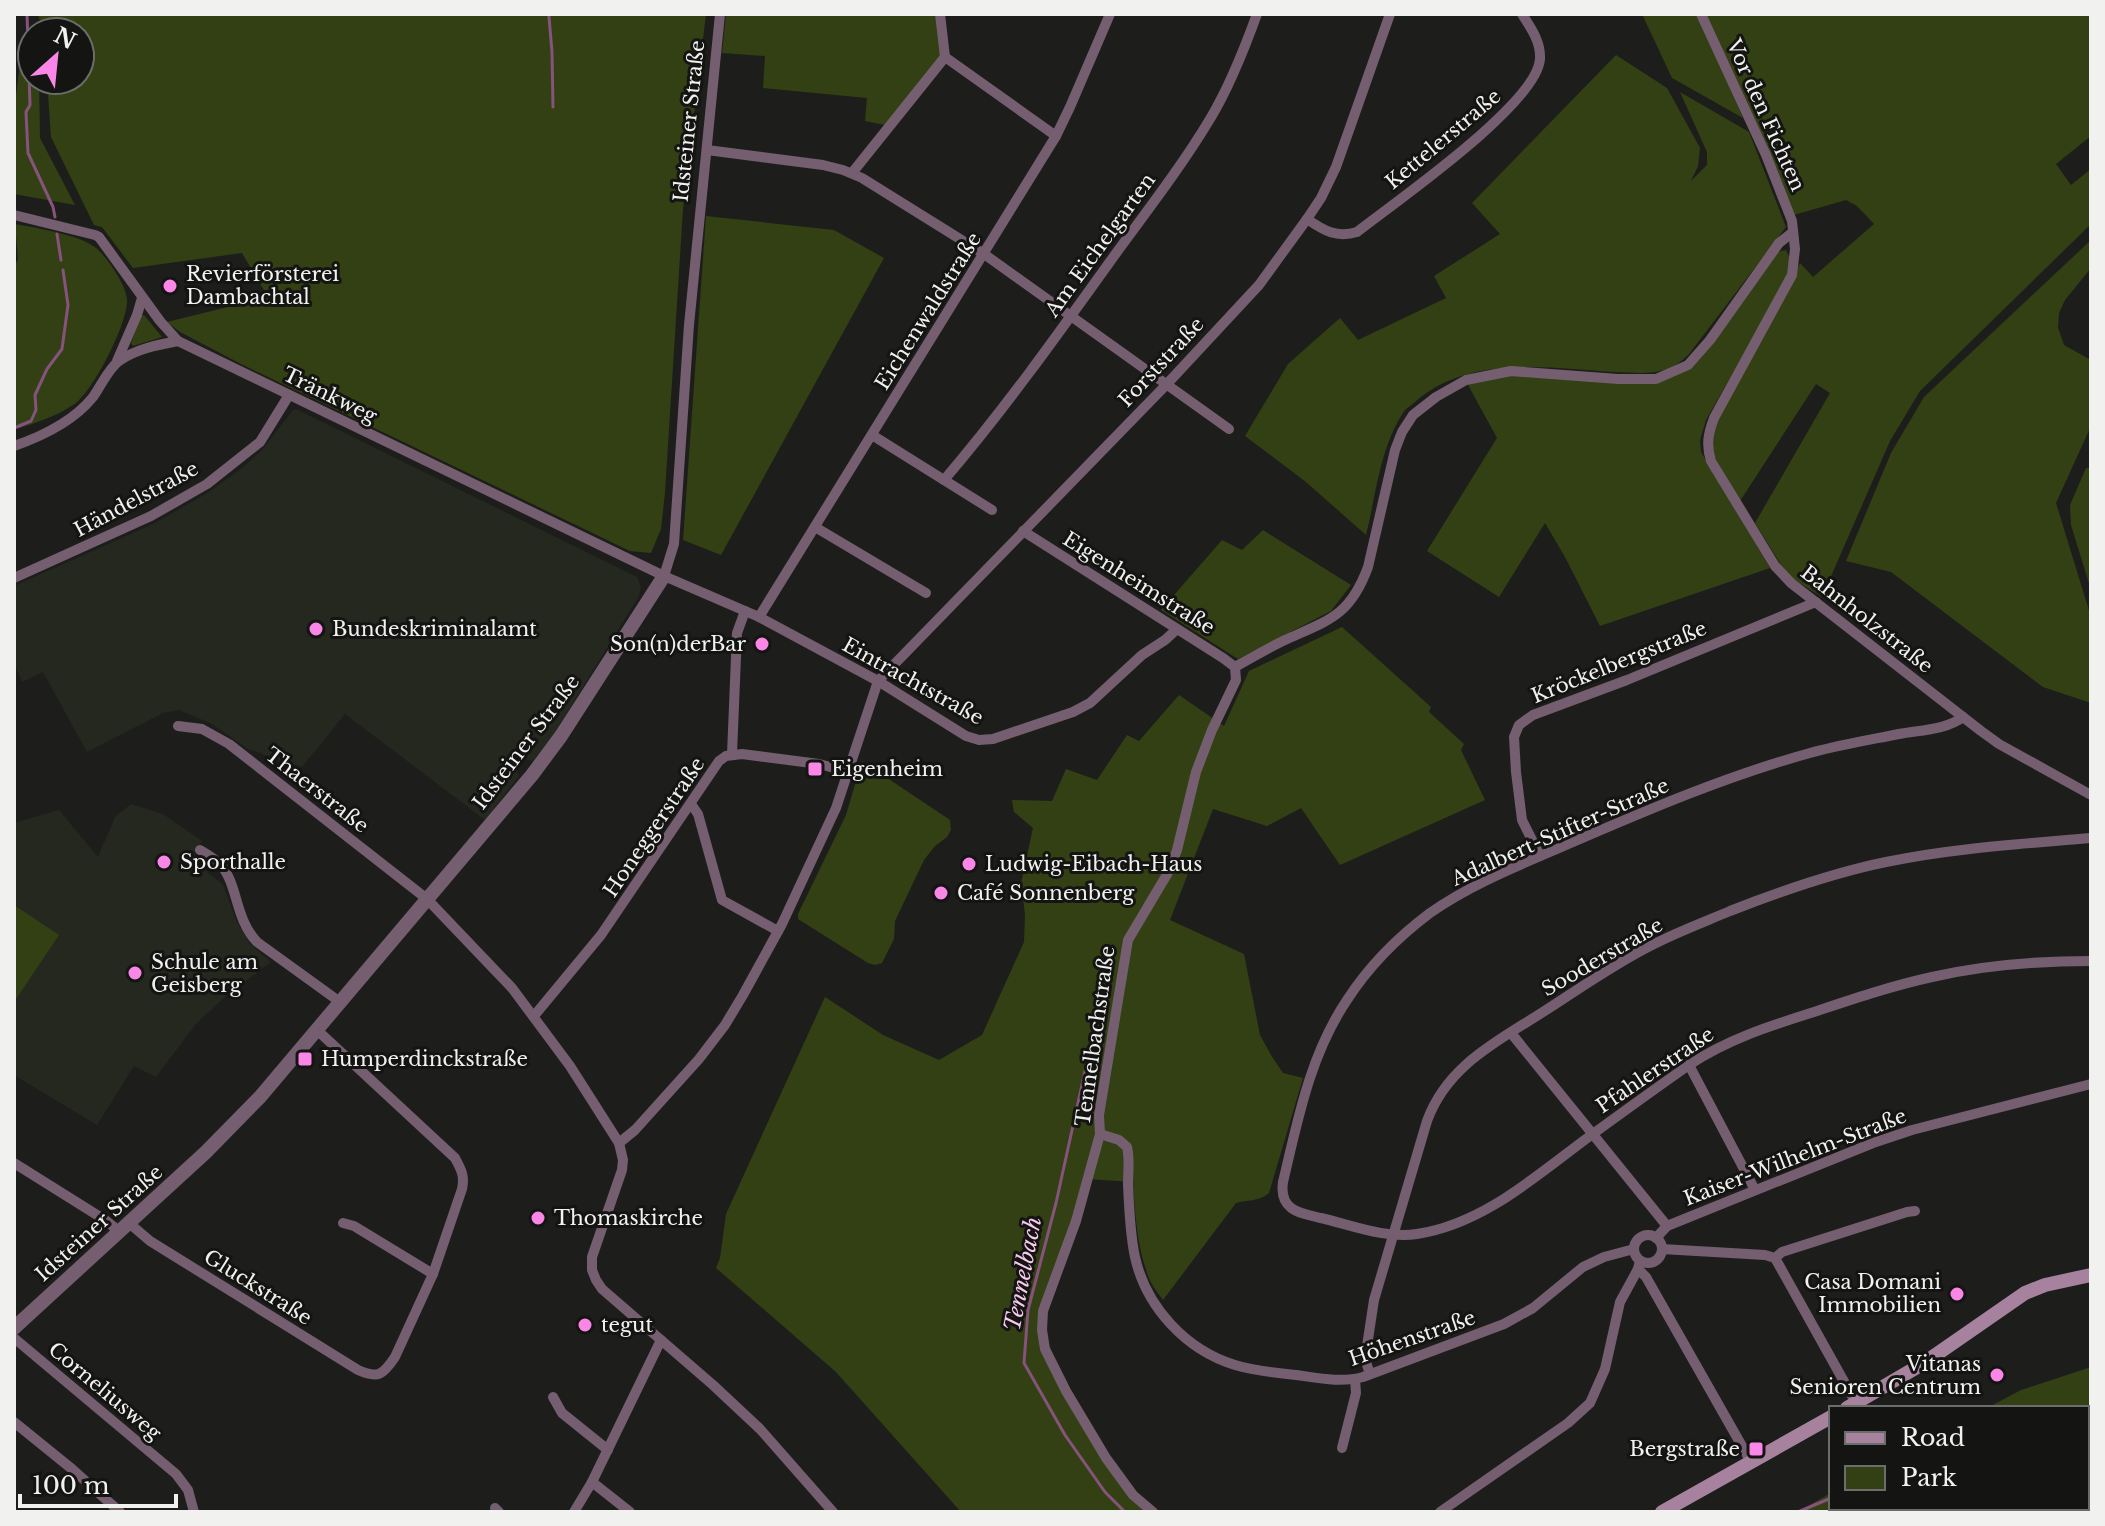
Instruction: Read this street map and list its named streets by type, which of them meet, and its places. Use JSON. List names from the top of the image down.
{
  "streets": {
    "street": [
      "Vor den Fichten",
      "Idsteiner Straße",
      "Kettelerstraße",
      "Am Eichelgarten",
      "Eichenwaldstraße",
      "Forststraße",
      "Tränkweg",
      "Händelstraße",
      "Eigenheimstraße",
      "Bahnholzstraße",
      "Kröckelbergstraße",
      "Eintrachtstraße",
      "Thaerstraße",
      "Honeggerstraße",
      "Adalbert-Stifter-Straße",
      "Sooderstraße",
      "Tennelbachstraße",
      "Pfahlerstraße",
      "Kaiser-Wilhelm-Straße",
      "Gluckstraße",
      "Höhenstraße",
      "Corneliusweg"
    ]
  },
  "crossings": [
    ["Vor den Fichten", "Bahnholzstraße"],
    ["Idsteiner Straße", "Tränkweg"],
    ["Idsteiner Straße", "Eintrachtstraße"],
    ["Idsteiner Straße", "Thaerstraße"],
    ["Idsteiner Straße", "Gluckstraße"],
    ["Kettelerstraße", "Forststraße"],
    ["Eichenwaldstraße", "Eintrachtstraße"],
    ["Forststraße", "Eigenheimstraße"],
    ["Forststraße", "Eintrachtstraße"],
    ["Tränkweg", "Händelstraße"],
    ["Tränkweg", "Eintrachtstraße"],
    ["Eigenheimstraße", "Eintrachtstraße"],
    ["Eigenheimstraße", "Tennelbachstraße"],
    ["Bahnholzstraße", "Kröckelbergstraße"],
    ["Bahnholzstraße", "Adalbert-Stifter-Straße"],
    ["Kröckelbergstraße", "Adalbert-Stifter-Straße"],
    ["Thaerstraße", "Honeggerstraße"],
    ["Adalbert-Stifter-Straße", "Pfahlerstraße"],
    ["Sooderstraße", "Pfahlerstraße"],
    ["Sooderstraße", "Höhenstraße"],
    ["Tennelbachstraße", "Höhenstraße"],
    ["Kaiser-Wilhelm-Straße", "Höhenstraße"]
  ],
  "water": ["Tennelbach"],
  "places": {
    "other": [
      "Revierförsterei Dambachtal",
      "Bundeskriminalamt",
      "Son(n)derBar",
      "Sporthalle",
      "Ludwig-Eibach-Haus",
      "Café Sonnenberg",
      "Schule am Geisberg",
      "Thomaskirche",
      "Casa Domani Immobilien",
      "tegut",
      "Vitanas Senioren Centrum"
    ],
    "transit": ["Eigenheim", "Humperdinckstraße", "Bergstraße"]
  },
  "legend": ["Road", "Park"],
  "scale_bar": "100 m",
  "north": "top right"
}
